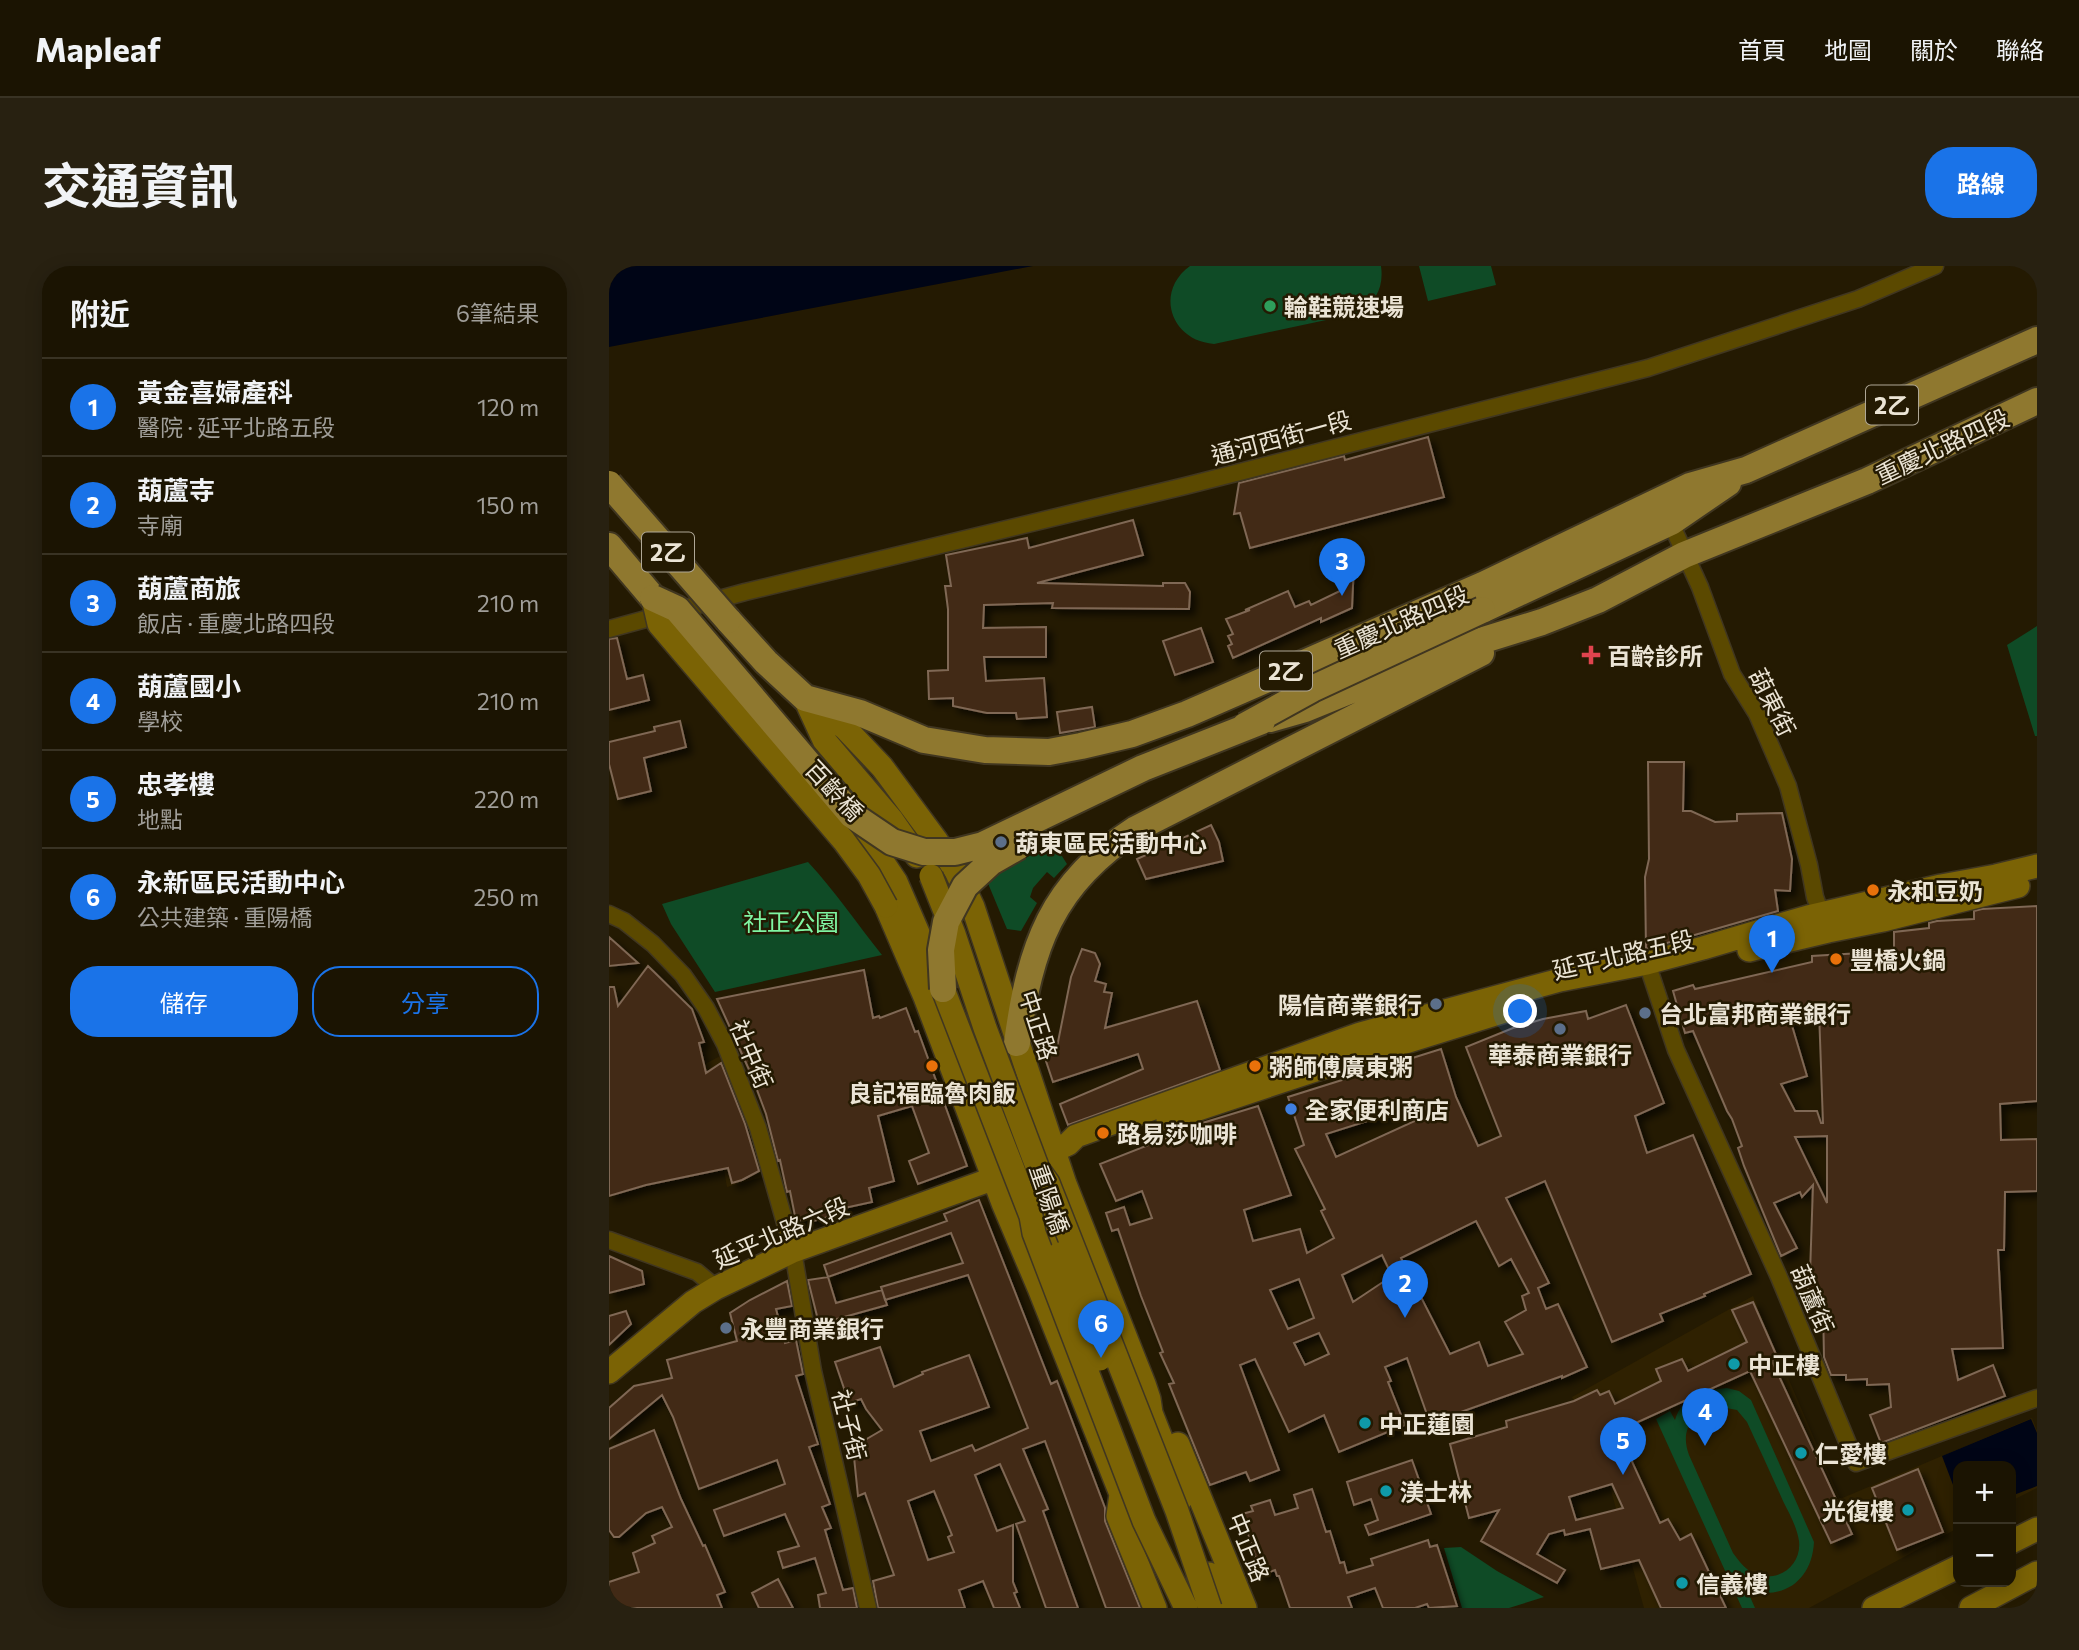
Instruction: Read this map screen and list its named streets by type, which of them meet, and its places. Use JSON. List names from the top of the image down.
{
  "streets": {
    "main road": ["2乙", "重慶北路四段", "百齡橋"],
    "street": [
      "通河西街一段",
      "葫東街",
      "延平北路五段",
      "中正路",
      "社中街",
      "重陽橋",
      "延平北路六段",
      "葫蘆街",
      "社子街"
    ]
  },
  "crossings": [
    ["2乙", "重慶北路四段"],
    ["2乙", "葫東街"],
    ["重慶北路四段", "葫東街"],
    ["重慶北路四段", "百齡橋"],
    ["重慶北路四段", "中正路"],
    ["重慶北路四段", "重陽橋"],
    ["葫東街", "延平北路五段"],
    ["百齡橋", "重陽橋"],
    ["延平北路五段", "中正路"],
    ["延平北路五段", "延平北路六段"],
    ["延平北路五段", "葫蘆街"],
    ["中正路", "重陽橋"],
    ["社中街", "延平北路六段"],
    ["社中街", "社子街"],
    ["延平北路六段", "社子街"]
  ],
  "parks": ["社正公園"],
  "places": {
    "other": [
      "輪鞋競速場",
      "葫東區民活動中心",
      "永和豆奶",
      "豐橋火鍋",
      "陽信商業銀行",
      "台北富邦商業銀行",
      "華泰商業銀行",
      "良記福臨魯肉飯",
      "粥師傅廣東粥",
      "全家便利商店",
      "路易莎咖啡",
      "永豐商業銀行",
      "中正樓",
      "中正蓮園",
      "仁愛樓",
      "渼士林",
      "光復樓",
      "信義樓"
    ],
    "health": ["百齡診所"]
  },
  "page": {
    "header": "Mapleaf",
    "nav": [
      "首頁",
      "地圖",
      "關於",
      "聯絡"
    ],
    "title": "交通資訊",
    "buttons": [
      "路線",
      ["儲存", "分享"]
    ],
    "heading": ["附近", "6筆結果"],
    "list": [
      {
        "mark": "1",
        "name": "黃金喜婦產科",
        "note": "醫院 · 延平北路五段",
        "value": "120 m"
      },
      {
        "mark": "2",
        "name": "葫蘆寺",
        "note": "寺廟",
        "value": "150 m"
      },
      {
        "mark": "3",
        "name": "葫蘆商旅",
        "note": "飯店 · 重慶北路四段",
        "value": "210 m"
      },
      {
        "mark": "4",
        "name": "葫蘆國小",
        "note": "學校",
        "value": "210 m"
      },
      {
        "mark": "5",
        "name": "忠孝樓",
        "note": "地點",
        "value": "220 m"
      },
      {
        "mark": "6",
        "name": "永新區民活動中心",
        "note": "公共建築 · 重陽橋",
        "value": "250 m"
      }
    ],
    "pins": [
      "3",
      "1",
      "2",
      "6",
      "4",
      "5"
    ],
    "map_buttons": ["+", "−"]
  }
}
